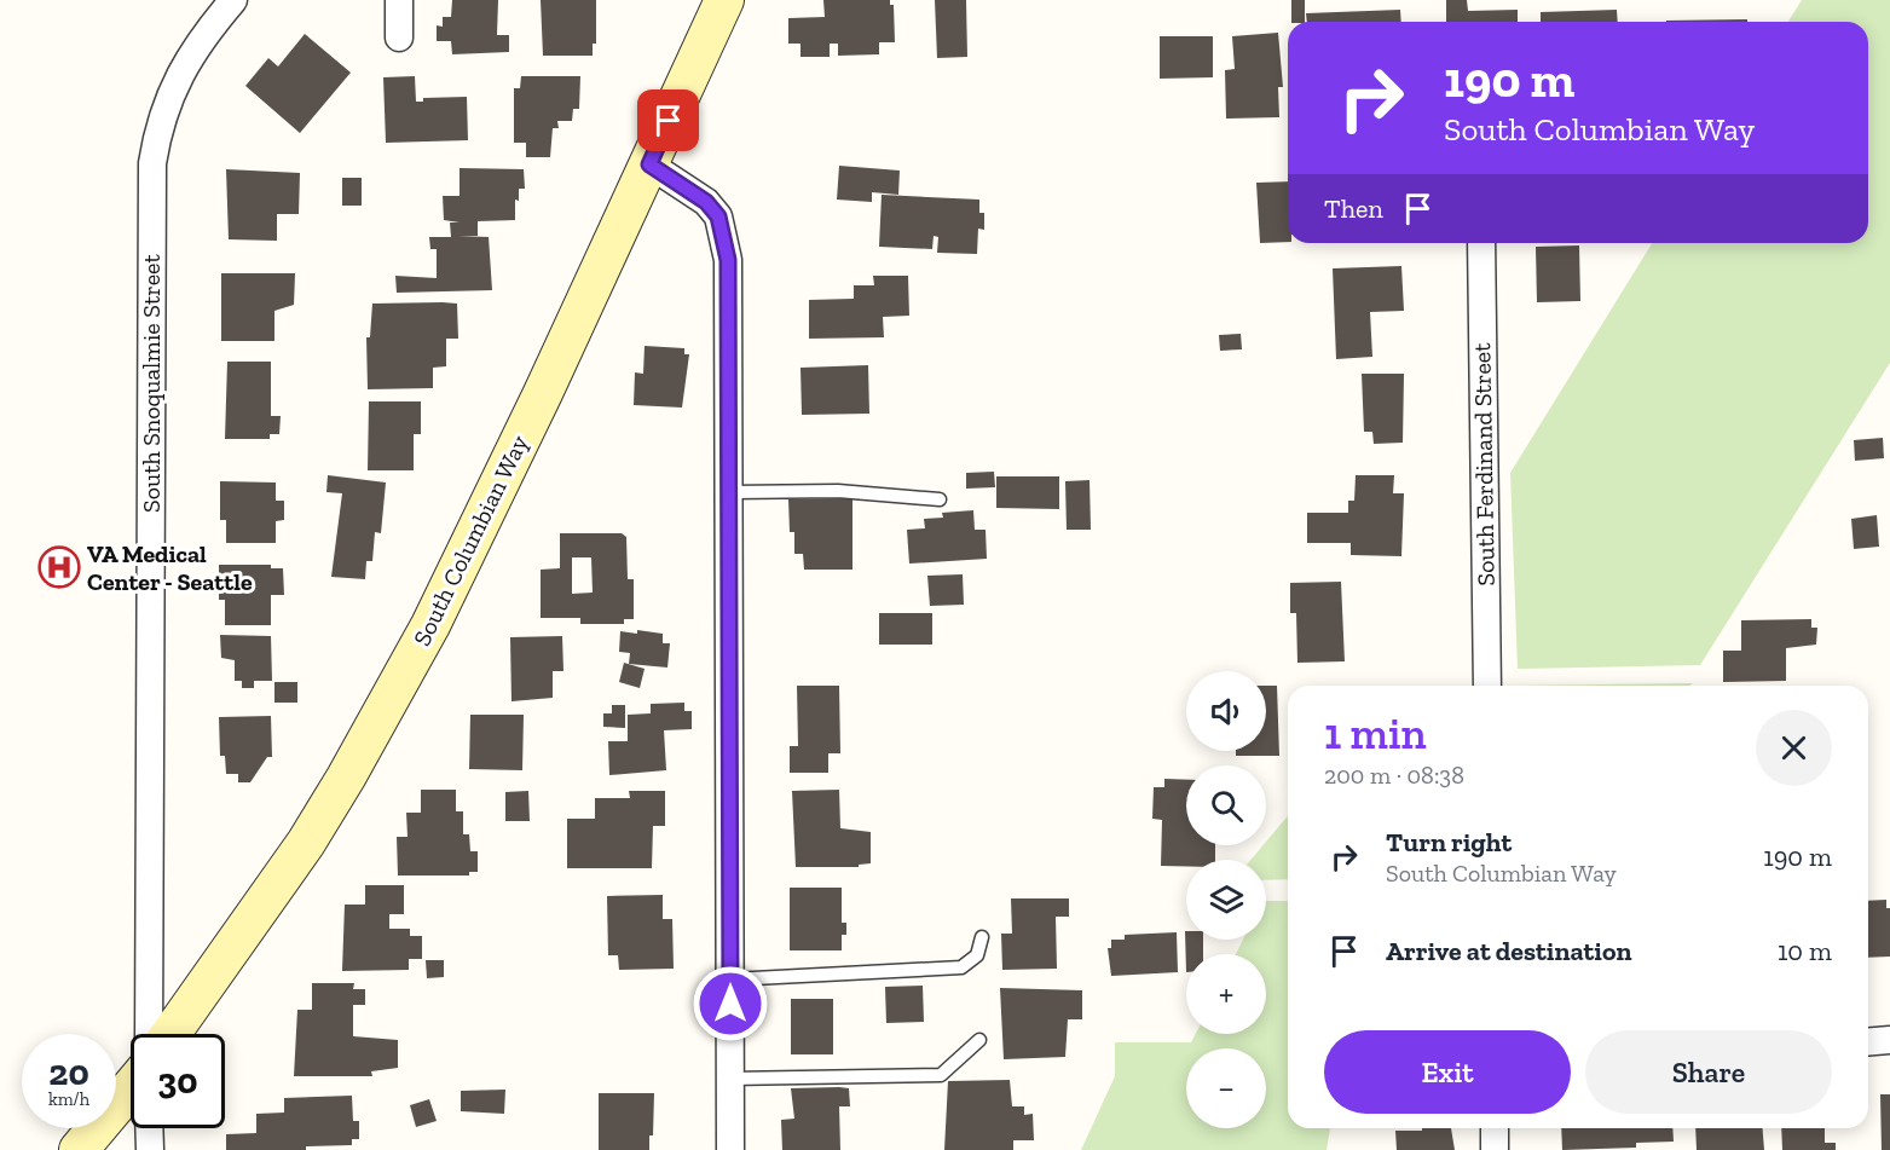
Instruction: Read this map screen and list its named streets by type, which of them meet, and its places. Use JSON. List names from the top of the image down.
{
  "streets": {
    "main road": ["South Columbian Way"],
    "street": ["South Snoqualmie Street", "South Ferdinand Street"]
  },
  "places": {
    "hospital": ["VA Medical Center - Seattle"]
  },
  "page": {
    "turn": ["190 m", "South Columbian Way"],
    "then": "Then",
    "map_buttons": ["+", "−"],
    "heading": ["1 min", "200 m · 08:38"],
    "list": [
      {
        "name": "Turn right",
        "note": "South Columbian Way",
        "value": "190 m"
      },
      {
        "name": "Arrive at destination",
        "value": "10 m"
      }
    ],
    "buttons": ["Exit", "Share"],
    "speed": "20 km/h",
    "limit": "30"
  }
}
